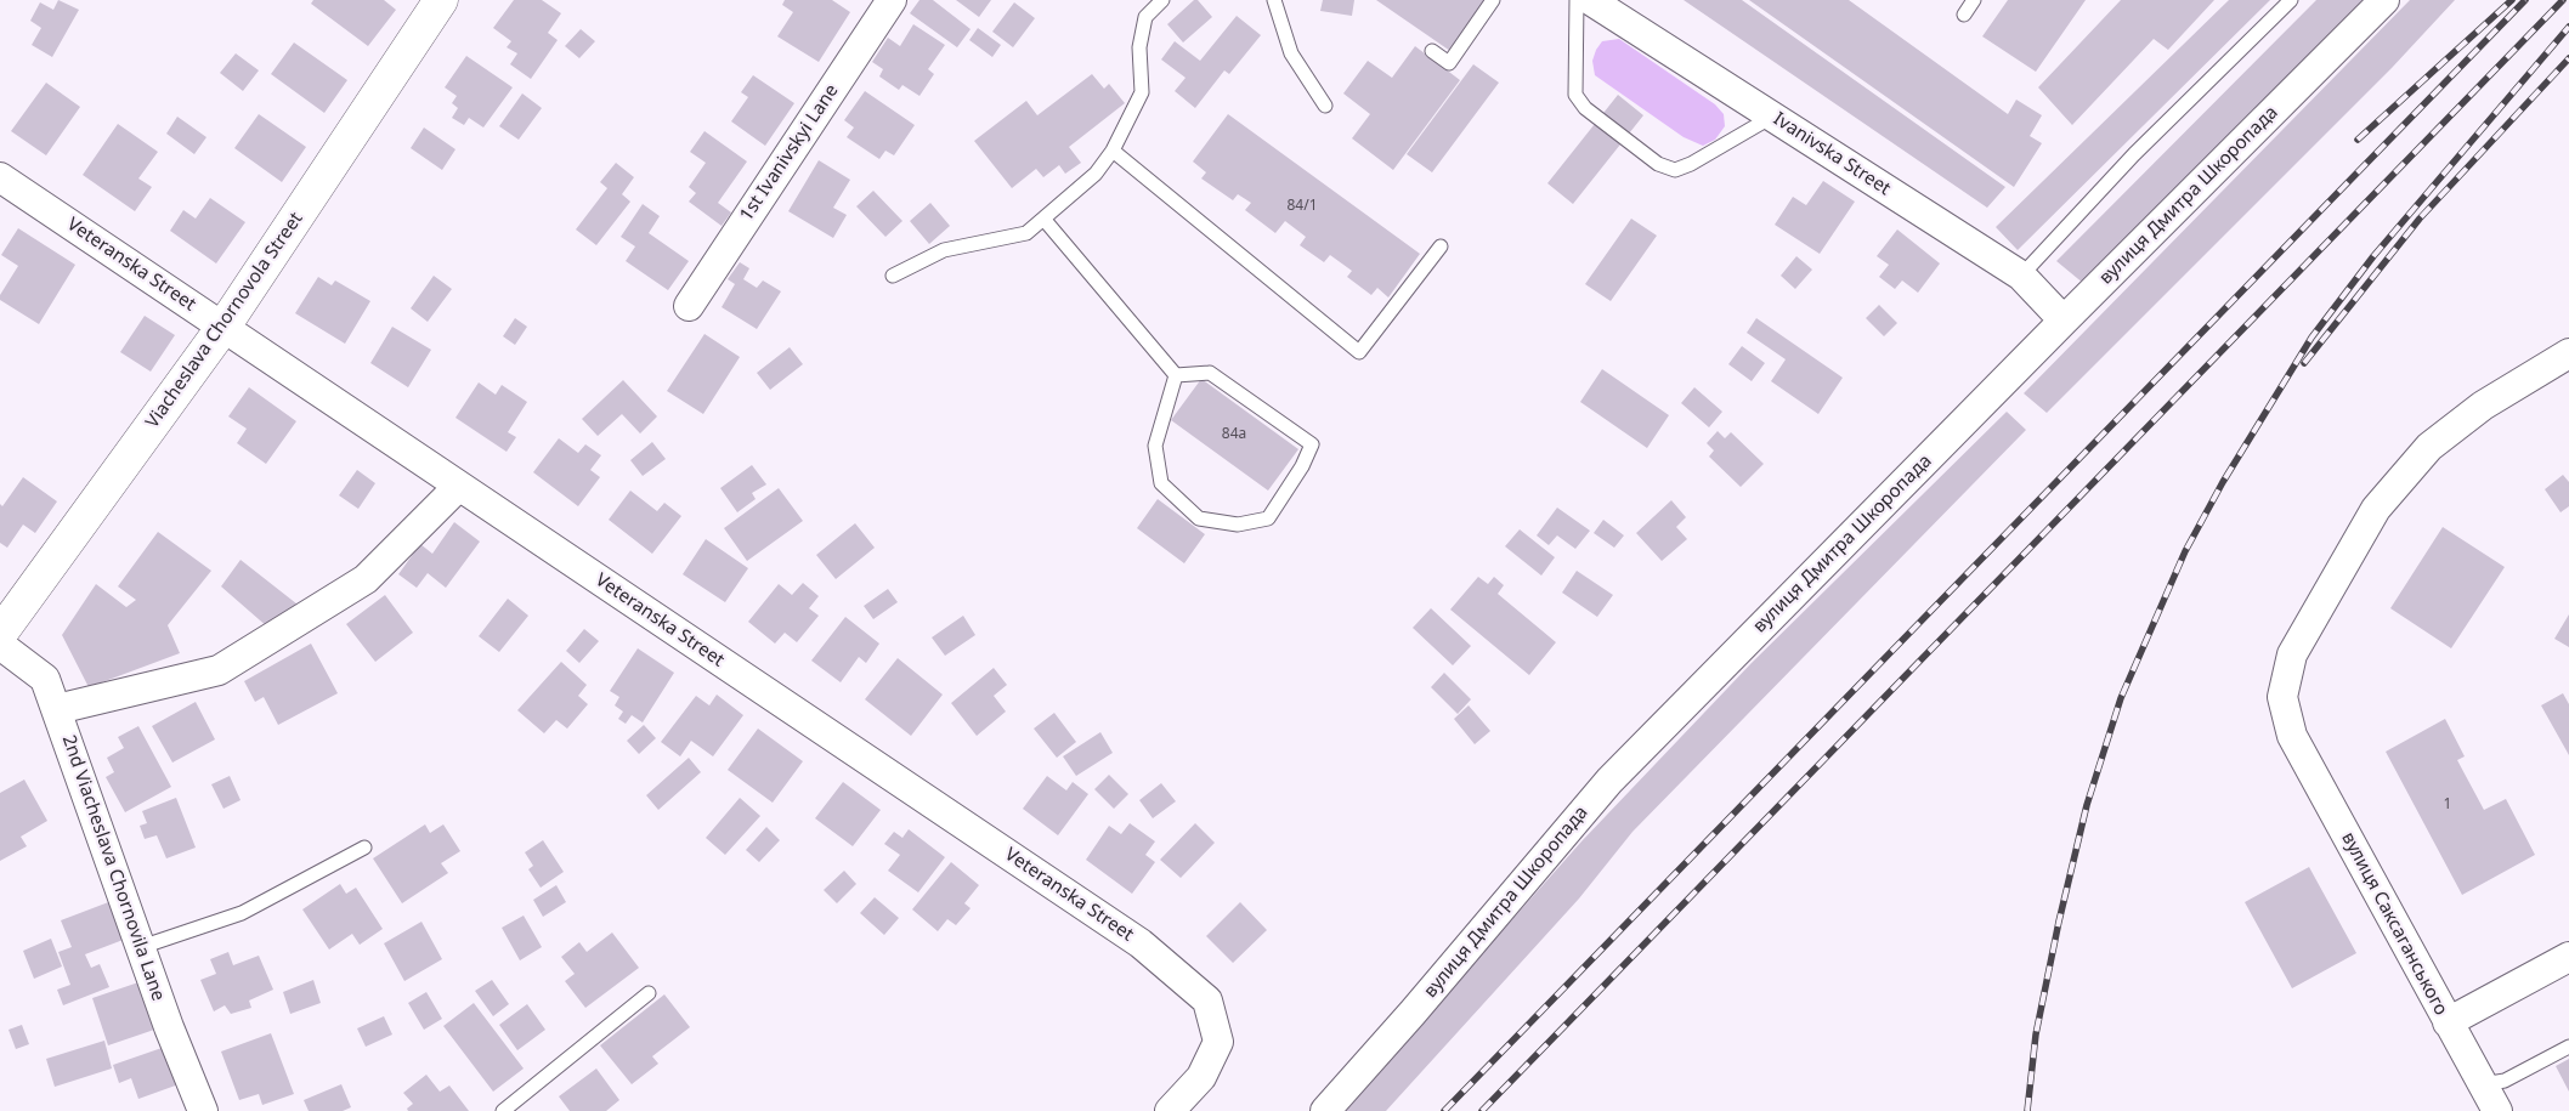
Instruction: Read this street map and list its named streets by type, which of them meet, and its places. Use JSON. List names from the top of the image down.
{
  "streets": {
    "main road": ["Viacheslava Chornovola Street"],
    "street": [
      "1st Ivanivskyi Lane",
      "Ivanivska Street",
      "вулиця Дмитра Шкоропада",
      "Veteranska Street",
      "2nd Viacheslava Chornovila Lane",
      "вулиця Саксаганського"
    ]
  },
  "crossings": [
    ["Ivanivska Street", "вулиця Дмитра Шкоропада"],
    ["Veteranska Street", "Viacheslava Chornovola Street"]
  ],
  "house_numbers": ["84/1", "84а", "1"]
}
